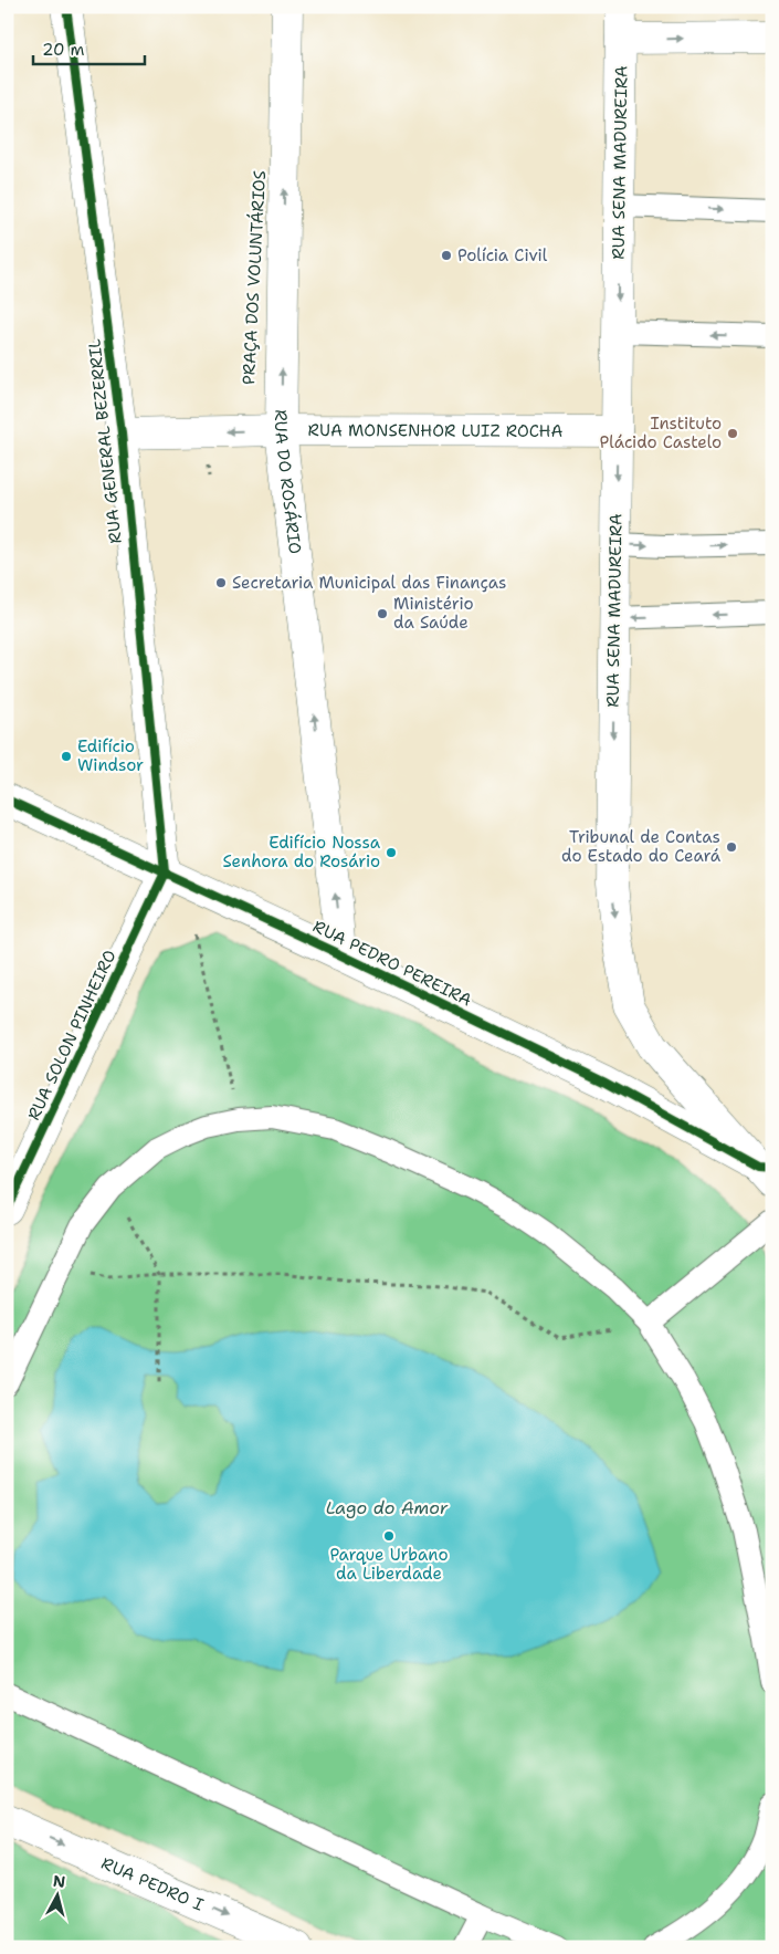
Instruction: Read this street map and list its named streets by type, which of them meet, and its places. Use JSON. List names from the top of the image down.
{
  "streets": {
    "street": [
      "RUA SENA MADUREIRA",
      "RUA MONSENHOR LUIZ ROCHA",
      "RUA GENERAL BEZERRIL",
      "RUA DO ROSÁRIO",
      "RUA PEDRO PEREIRA",
      "RUA SOLON PINHEIRO",
      "RUA PEDRO I"
    ]
  },
  "crossings": [
    ["RUA SENA MADUREIRA", "RUA MONSENHOR LUIZ ROCHA"],
    ["RUA SENA MADUREIRA", "RUA PEDRO PEREIRA"],
    ["RUA MONSENHOR LUIZ ROCHA", "RUA GENERAL BEZERRIL"],
    ["RUA MONSENHOR LUIZ ROCHA", "RUA DO ROSÁRIO"],
    ["RUA GENERAL BEZERRIL", "RUA PEDRO PEREIRA"],
    ["RUA GENERAL BEZERRIL", "RUA SOLON PINHEIRO"],
    ["RUA DO ROSÁRIO", "RUA PEDRO PEREIRA"],
    ["RUA PEDRO PEREIRA", "RUA SOLON PINHEIRO"]
  ],
  "one_way": ["RUA SENA MADUREIRA", "RUA DO ROSÁRIO", "RUA PEDRO I"],
  "water": ["Lago do Amor"],
  "places": [
    "Polícia Civil",
    "Instituto Plácido Castelo",
    "Secretaria Municipal das Finanças",
    "Ministério da Saúde",
    "Edifício Windsor",
    "Tribunal de Contas do Estado do Ceará",
    "Edifício Nossa Senhora do Rosário",
    "Parque Urbano da Liberdade"
  ],
  "scale_bar": "20 m",
  "north": "top"
}
